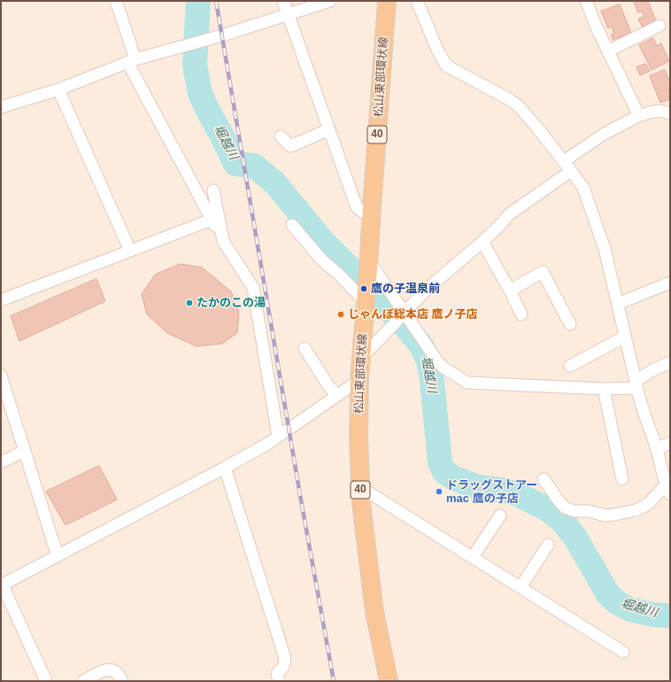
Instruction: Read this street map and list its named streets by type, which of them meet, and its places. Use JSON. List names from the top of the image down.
{
  "streets": {
    "main road": ["松山東部環状線", "40"]
  },
  "water": ["堀越川"],
  "places": [
    "鷹の子温泉前",
    "たかのこの湯",
    "じゃんぼ総本店 鷹ノ子店",
    "ドラッグストアー mac 鷹の子店"
  ]
}
